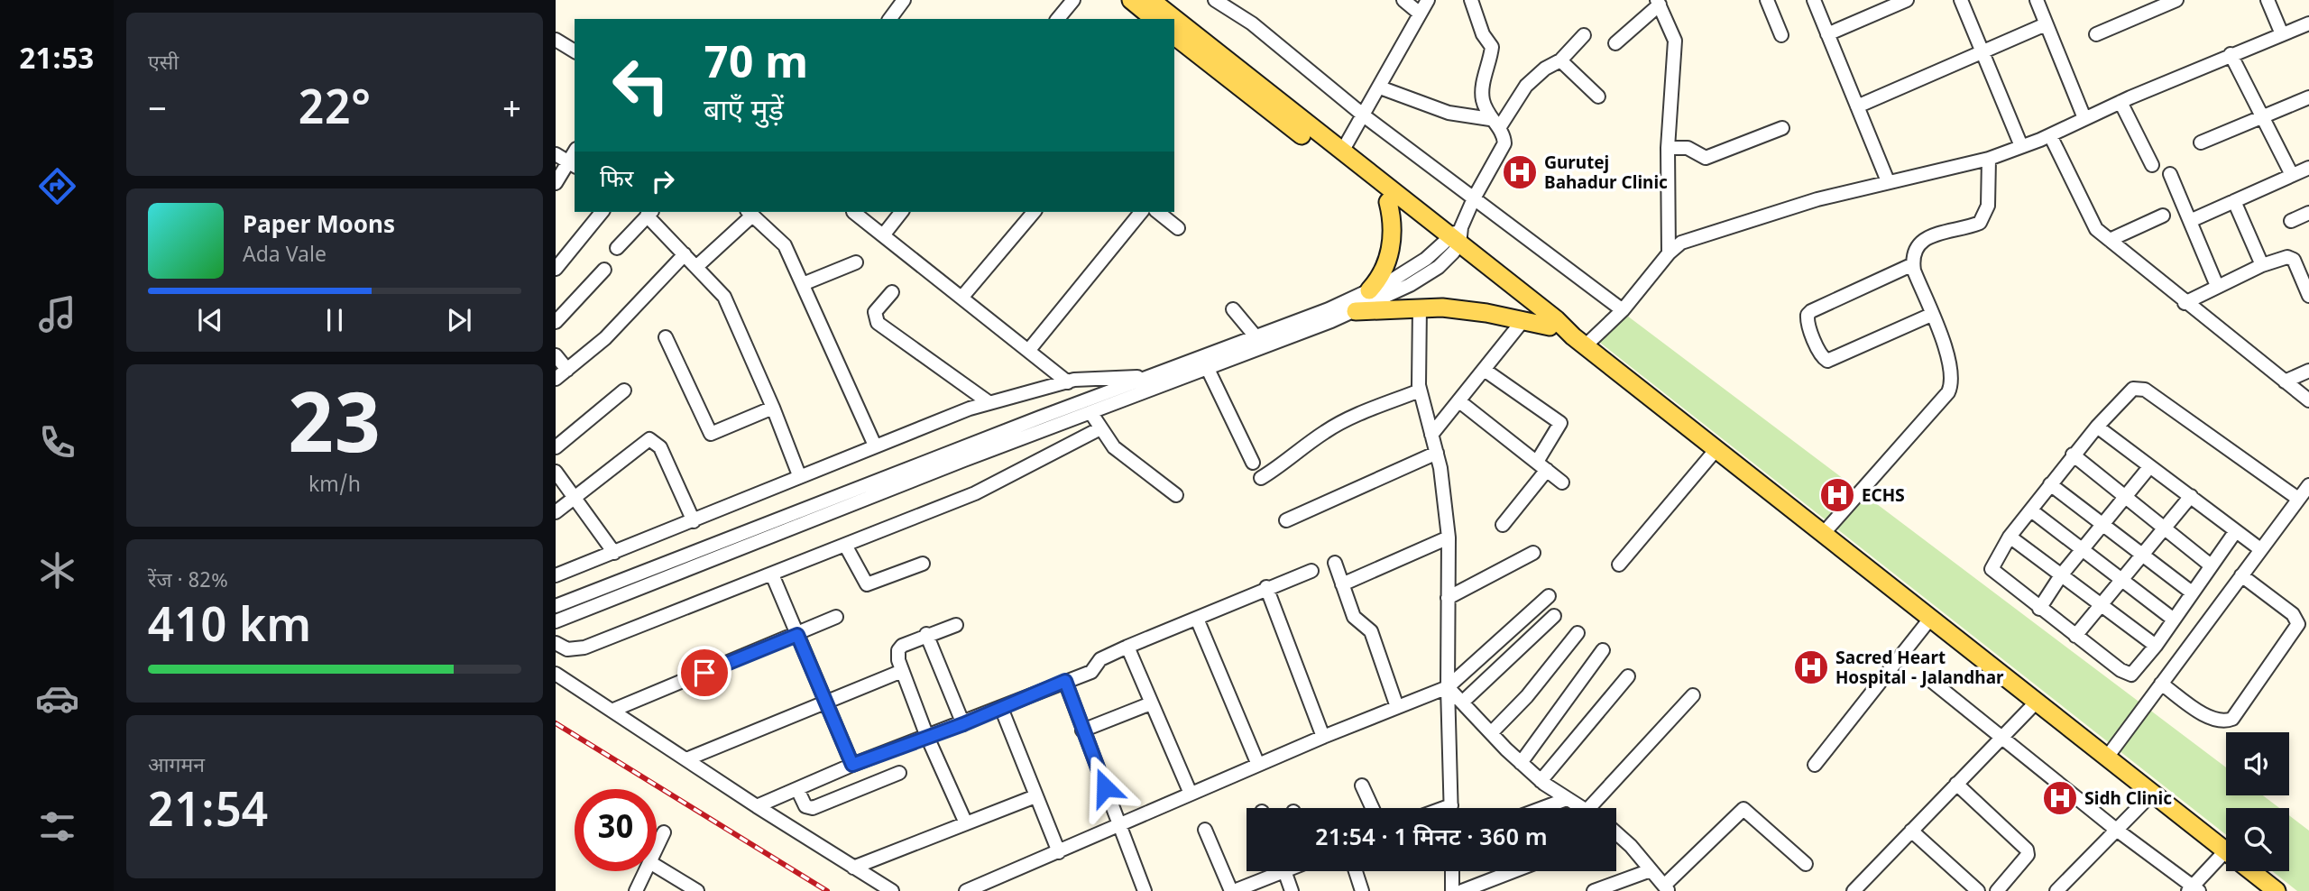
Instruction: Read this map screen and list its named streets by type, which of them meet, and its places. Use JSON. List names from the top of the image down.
{
  "places": {
    "hospital": [
      "Gurutej Bahadur Clinic",
      "ECHS",
      "Sacred Heart Hospital - Jalandhar",
      "Sidh Clinic"
    ]
  },
  "page": {
    "tabs": "21:53",
    "tile": [
      "एसी",
      ["23", "km/h"],
      ["रेंज · 82%", "410 km"],
      ["आगमन", "21:54"]
    ],
    "turn": ["70 m", "बाएँ मुड़ें"],
    "heat": ["−", "22°", "+"],
    "then": "फिर",
    "song": ["Paper Moons", "Ada Vale"],
    "limit": "30",
    "trip": "21:54 · 1 मिनट · 360 m"
  }
}
